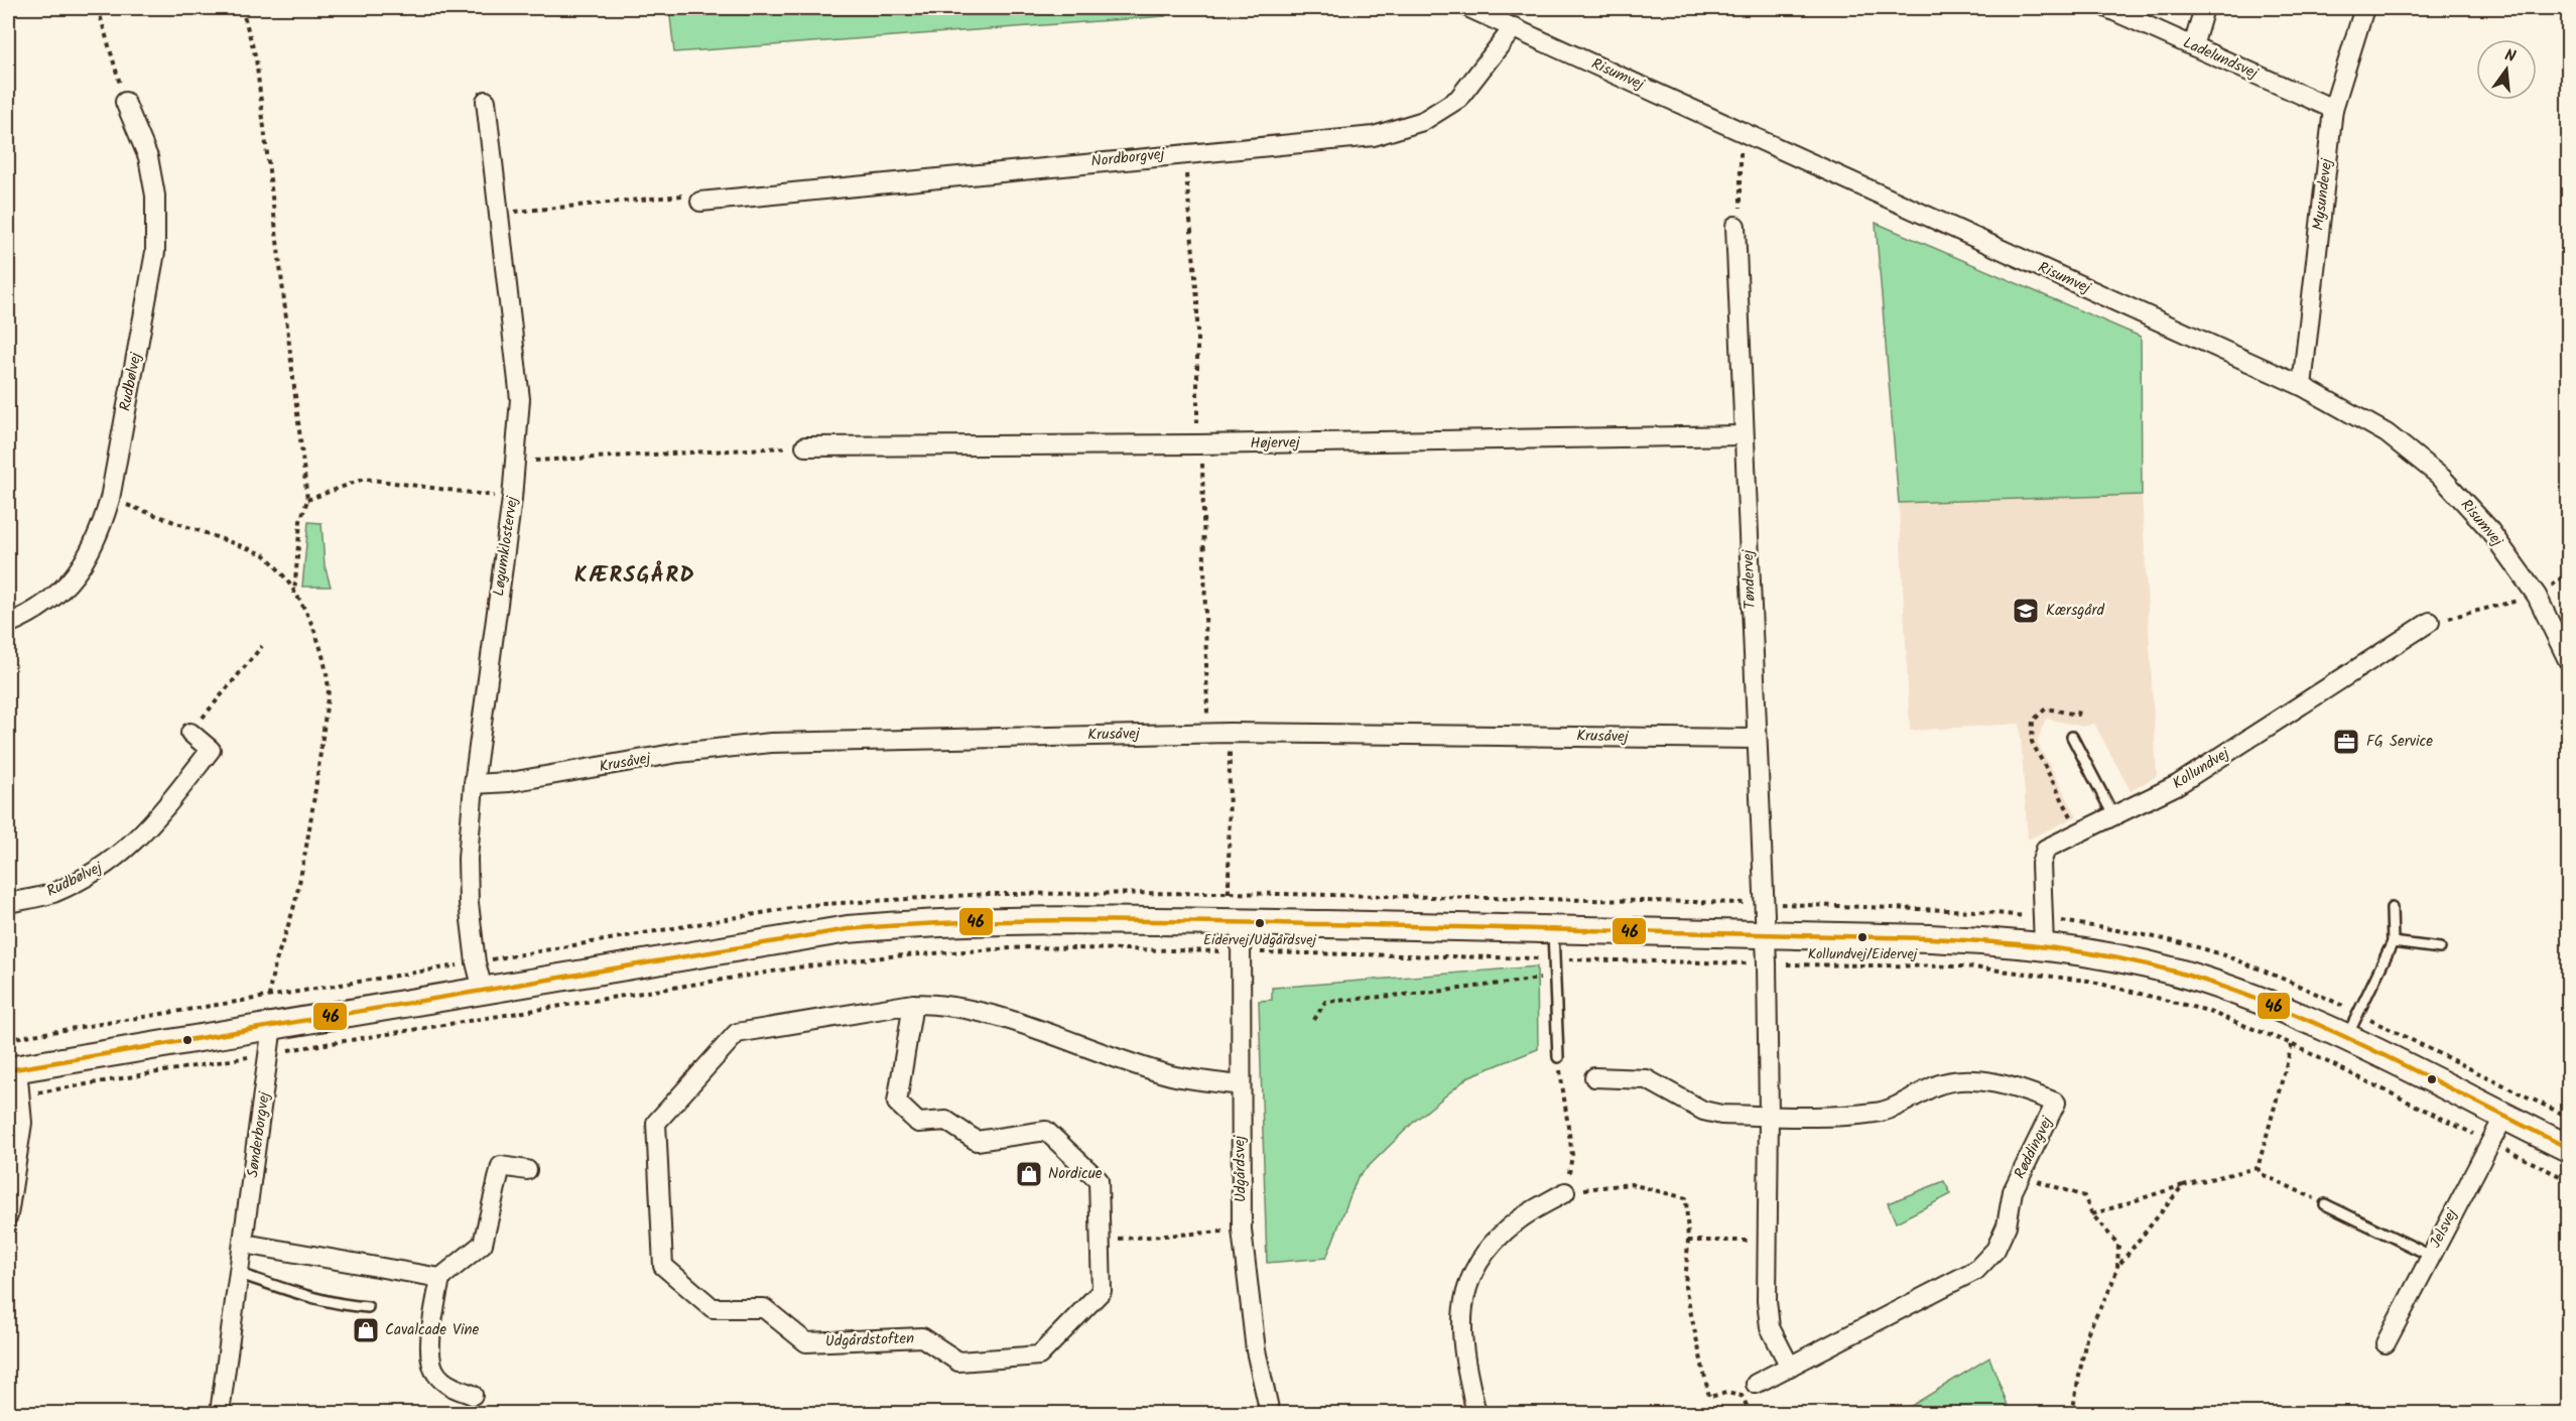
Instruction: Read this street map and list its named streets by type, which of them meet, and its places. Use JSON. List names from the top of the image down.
{
  "streets": {
    "street": [
      "Ladelundsvej",
      "Risumvej",
      "Nordborgvej",
      "Mysundevej",
      "Rudbølvej",
      "Højervej",
      "Løgumklostervej",
      "Tøndervej",
      "Krusåvej",
      "Kollundvej",
      "Sønderborgvej",
      "Røddingvej",
      "Udgårdsvej",
      "Jelsvej",
      "Udgårdstoften"
    ]
  },
  "crossings": [
    ["Ladelundsvej", "Mysundevej"],
    ["Risumvej", "Nordborgvej"],
    ["Risumvej", "Mysundevej"],
    ["Højervej", "Tøndervej"],
    ["Løgumklostervej", "Krusåvej"],
    ["Tøndervej", "Krusåvej"],
    ["Udgårdsvej", "Udgårdstoften"]
  ],
  "districts": ["KÆRSGÅRD"],
  "places": {
    "school or university": ["Kærsgård"],
    "office": ["FG Service"],
    "other": ["Eidervej/Udgårdsvej", "Kollundvej/Eidervej"],
    "shop": ["Nordicue", "Cavalcade Vine"]
  },
  "lines": ["transit line 46"],
  "north": "top"
}
